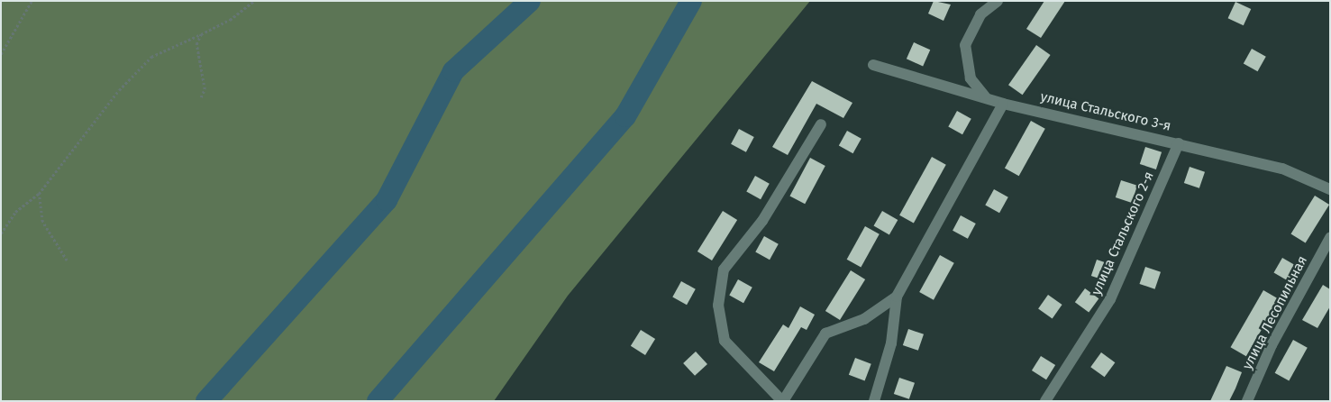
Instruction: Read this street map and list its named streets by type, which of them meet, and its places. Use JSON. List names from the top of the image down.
{
  "streets": {
    "street": ["улица Стальского 3-я", "улица Стальского 2-я", "улица Лесопильная"]
  },
  "crossings": [
    ["улица Стальского 3-я", "улица Стальского 2-я"]
  ]
}
